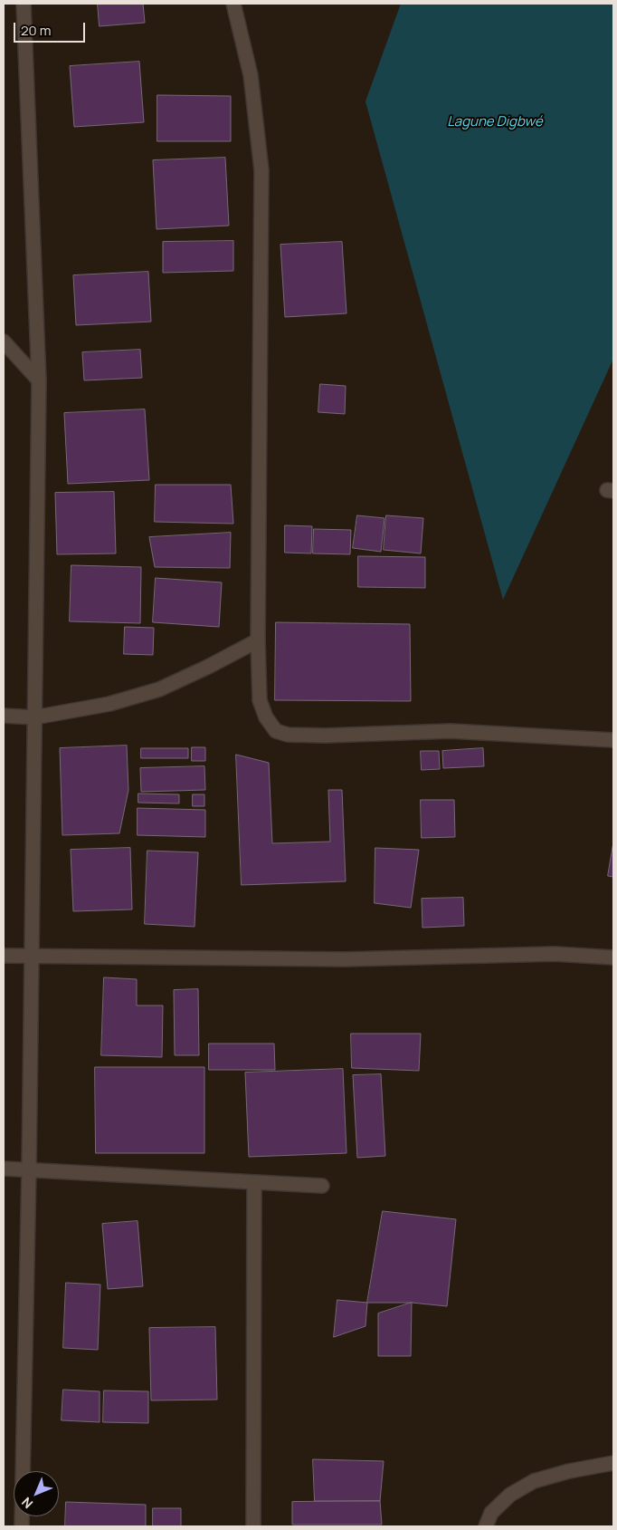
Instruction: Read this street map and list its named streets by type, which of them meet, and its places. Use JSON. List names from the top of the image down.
{
  "water": ["Lagune Digbwé"],
  "scale_bar": "20 m",
  "north": "bottom left"
}
